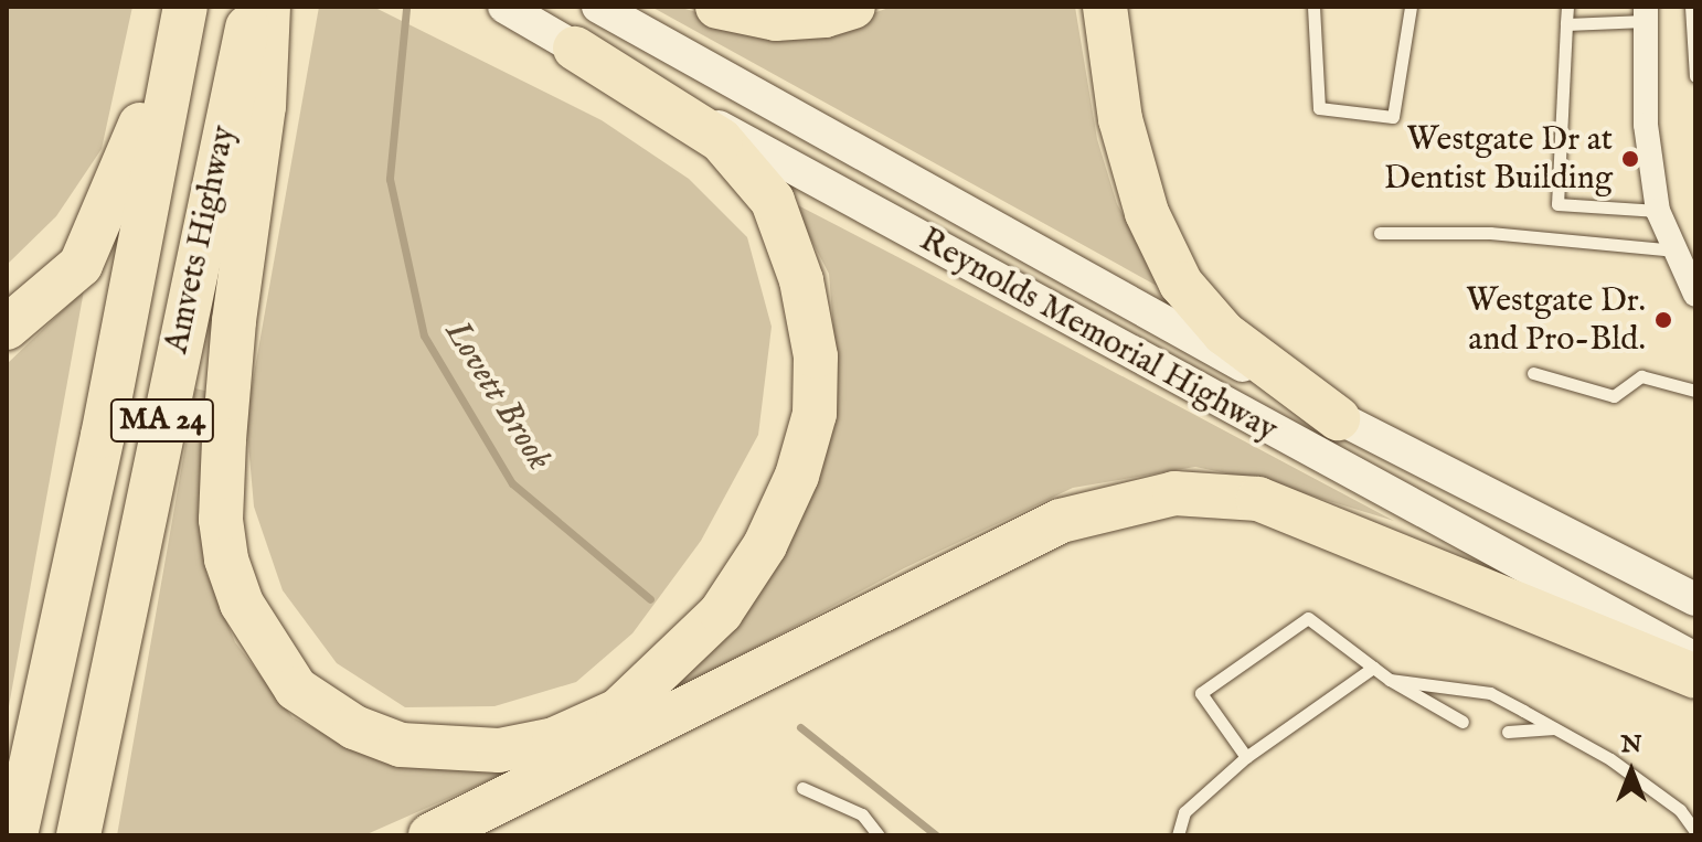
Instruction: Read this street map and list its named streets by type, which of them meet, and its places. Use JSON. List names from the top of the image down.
{
  "streets": {
    "highway": ["Amvets Highway", "MA 24"],
    "main road": ["Reynolds Memorial Highway"]
  },
  "water": ["Lovett Brook"],
  "places": ["Westgate Dr at Dentist Building", "Westgate Dr. and Pro-Bld."],
  "north": "top"
}
